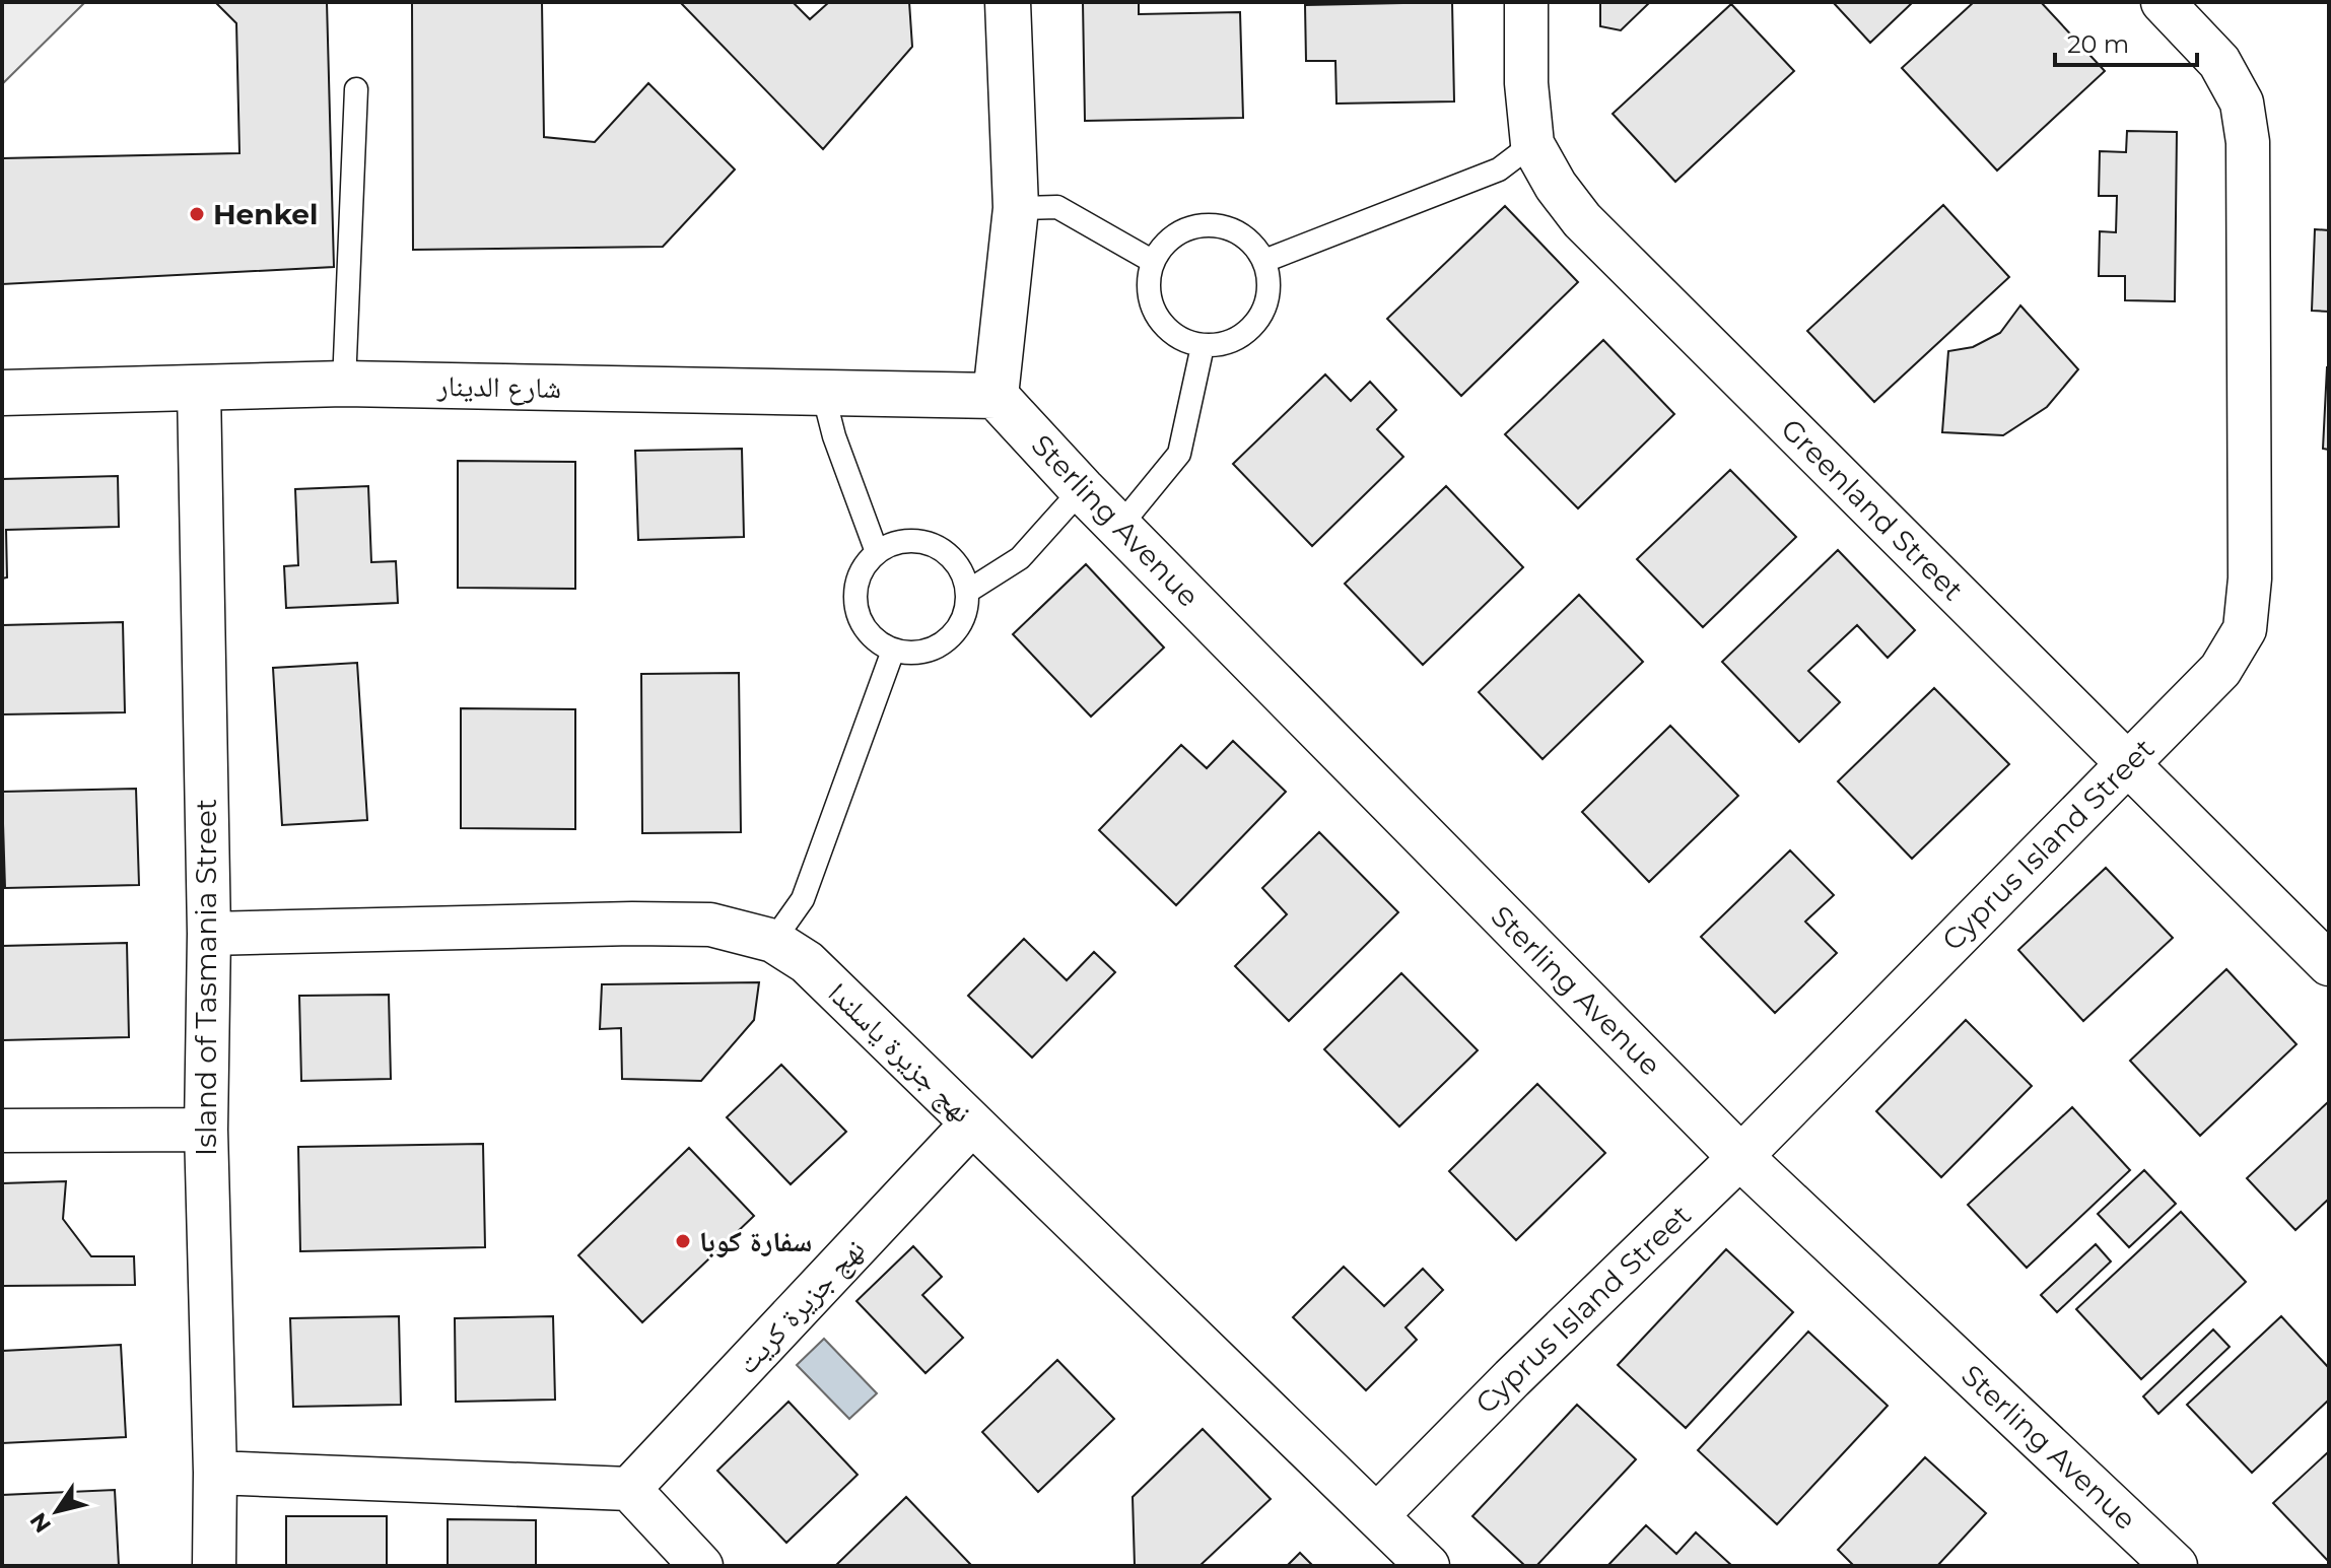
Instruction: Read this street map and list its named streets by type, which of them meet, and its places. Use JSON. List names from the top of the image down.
{
  "streets": {
    "street": [
      "شارع الدينار",
      "Greenland Street",
      "Sterling Avenue",
      "Cyprus Island Street",
      "Island of Tasmania Street",
      "نهج جزيرة ياسلندا",
      "نهج جزيرة كريت"
    ]
  },
  "crossings": [
    ["شارع الدينار", "Sterling Avenue"],
    ["شارع الدينار", "Island of Tasmania Street"],
    ["Greenland Street", "Cyprus Island Street"],
    ["Sterling Avenue", "Cyprus Island Street"],
    ["Cyprus Island Street", "نهج جزيرة ياسلندا"],
    ["Island of Tasmania Street", "نهج جزيرة ياسلندا"],
    ["نهج جزيرة ياسلندا", "نهج جزيرة كريت"]
  ],
  "places": ["Henkel", "سفارة كوبا"],
  "scale_bar": "20 m",
  "north": "bottom left"
}
